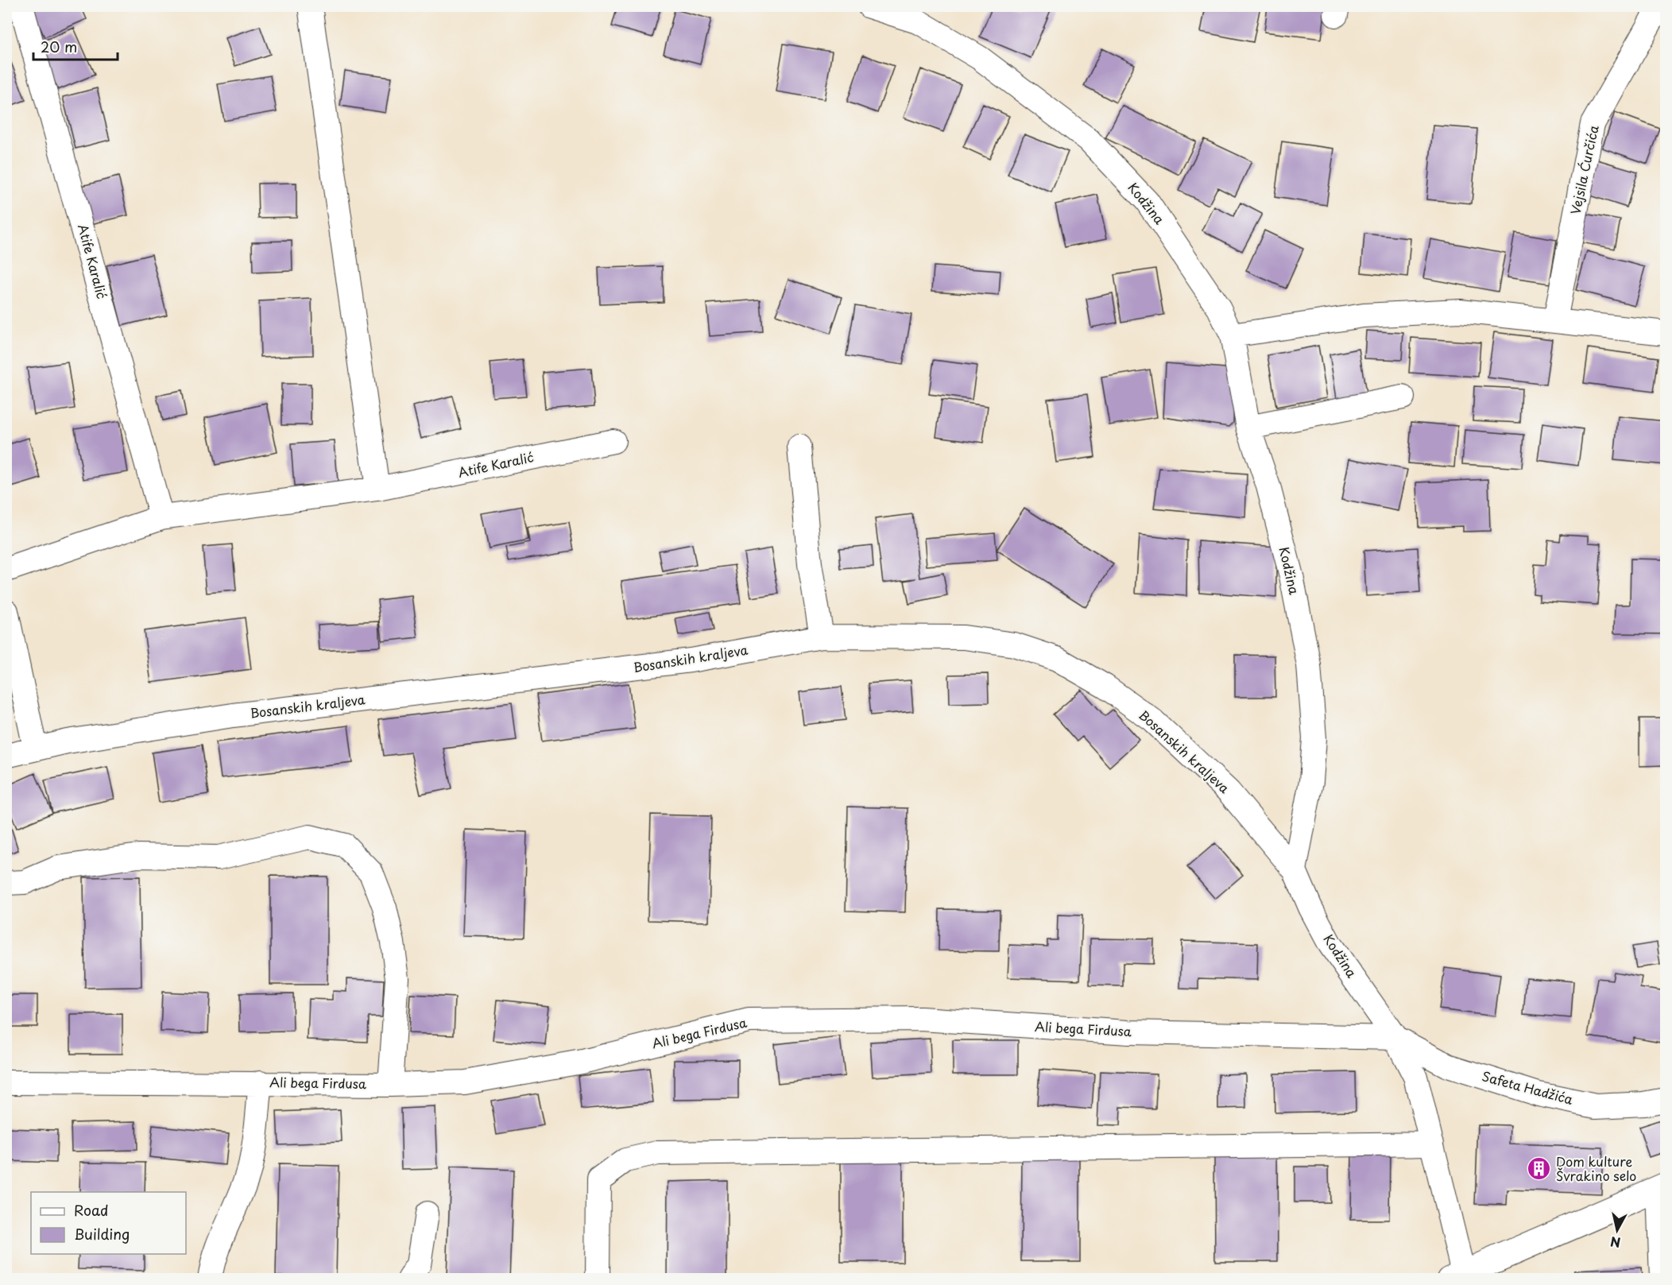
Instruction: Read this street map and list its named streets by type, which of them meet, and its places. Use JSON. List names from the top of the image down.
{
  "streets": {
    "street": [
      "Vejsila Ćurčića",
      "Kodžina",
      "Atife Karalić",
      "Bosanskih kraljeva",
      "Ali bega Firdusa",
      "Safeta Hadžića"
    ]
  },
  "crossings": [
    ["Kodžina", "Bosanskih kraljeva"],
    ["Kodžina", "Ali bega Firdusa"],
    ["Kodžina", "Safeta Hadžića"],
    ["Ali bega Firdusa", "Safeta Hadžića"]
  ],
  "places": {
    "building": ["Dom kulture Švrakino selo"]
  },
  "legend": ["Road", "Building"],
  "scale_bar": "20 m",
  "north": "bottom"
}
